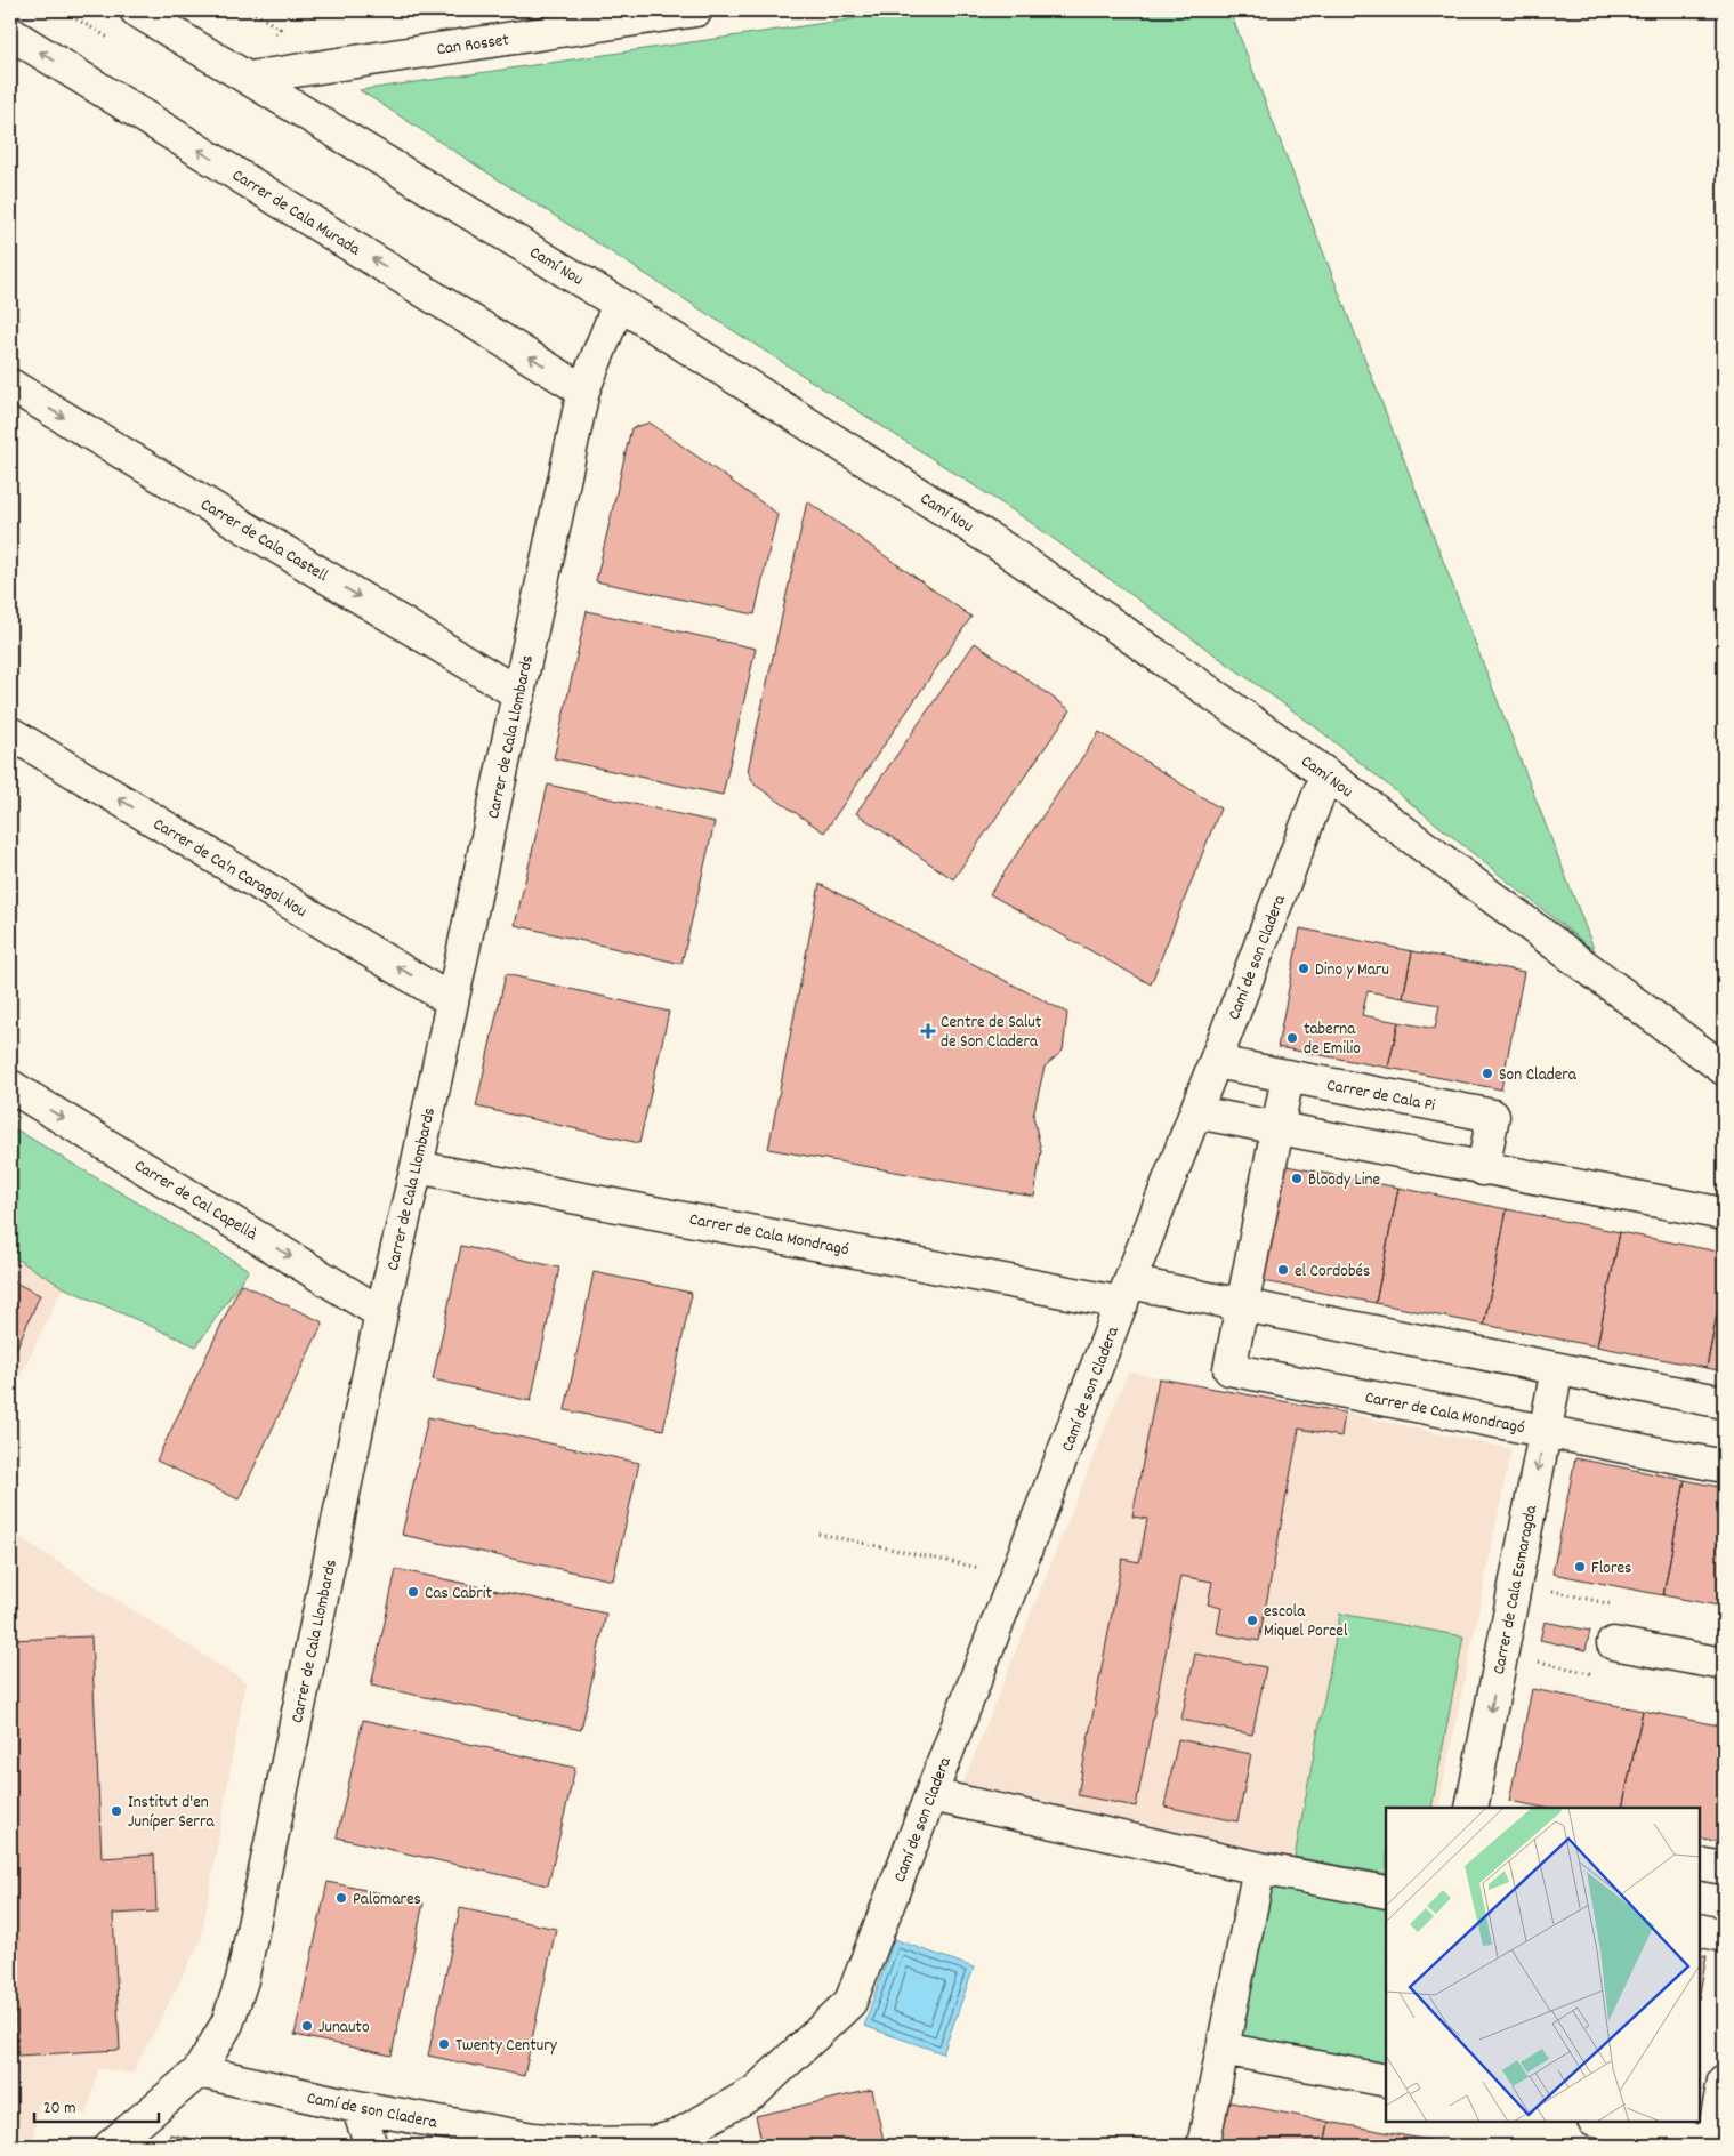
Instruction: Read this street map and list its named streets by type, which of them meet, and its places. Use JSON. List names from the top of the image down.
{
  "streets": {
    "street": [
      "Can Rosset",
      "Carrer de Cala Murada",
      "Camí Nou",
      "Carrer de Cala Castell",
      "Carrer de Cala Llombards",
      "Carrer de Ca'n Caragol Nou",
      "Camí de son Cladera",
      "Carrer de Cala Pi",
      "Carrer de Cal Capellà",
      "Carrer de Cala Mondragó",
      "Carrer de Cala Esmaragda"
    ]
  },
  "crossings": [
    ["Can Rosset", "Camí Nou"],
    ["Carrer de Cala Murada", "Carrer de Cala Llombards"],
    ["Camí Nou", "Carrer de Cala Llombards"],
    ["Camí Nou", "Camí de son Cladera"],
    ["Carrer de Cala Castell", "Carrer de Cala Llombards"],
    ["Carrer de Cala Llombards", "Carrer de Ca'n Caragol Nou"],
    ["Carrer de Cala Llombards", "Camí de son Cladera"],
    ["Carrer de Cala Llombards", "Carrer de Cal Capellà"],
    ["Carrer de Cala Llombards", "Carrer de Cala Mondragó"],
    ["Camí de son Cladera", "Carrer de Cala Pi"],
    ["Camí de son Cladera", "Carrer de Cala Mondragó"],
    ["Carrer de Cala Mondragó", "Carrer de Cala Esmaragda"]
  ],
  "one_way": [
    "Carrer de Cala Murada",
    "Carrer de Cala Castell",
    "Carrer de Ca'n Caragol Nou",
    "Carrer de Cal Capellà",
    "Carrer de Cala Esmaragda"
  ],
  "places": {
    "other": [
      "Dino y Maru",
      "taberna de Emilio",
      "Son Cladera",
      "Bloody Line",
      "el Cordobés",
      "Flores",
      "Cas Cabrit",
      "escola Miquel Porcel",
      "Institut d'en Juníper Serra",
      "Palomares",
      "Junauto",
      "Twenty Century"
    ],
    "health": ["Centre de Salut de Son Cladera"]
  },
  "scale_bar": "20 m"
}
